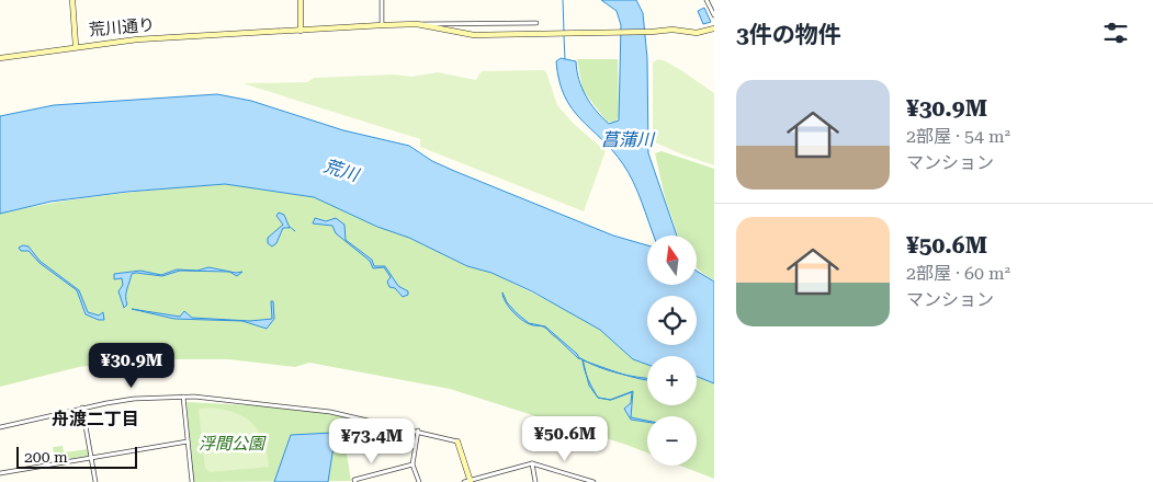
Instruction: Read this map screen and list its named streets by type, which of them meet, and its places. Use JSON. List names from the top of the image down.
{
  "streets": {
    "street": ["荒川通り"]
  },
  "districts": ["舟渡二丁目"],
  "water": ["菖蒲川", "荒川"],
  "parks": ["浮間公園"],
  "scale_bar": "200 m",
  "north": "top",
  "page": {
    "heading": "3件の物件",
    "list": [
      {
        "name": "¥30.9M",
        "note": "2部屋 · 54 m² · マンション"
      },
      {
        "name": "¥50.6M",
        "note": "2部屋 · 60 m² · マンション"
      }
    ],
    "map_buttons": ["+", "−"],
    "price": ["¥30.9M", "¥50.6M", "¥73.4M"],
    "scale": "200 m"
  }
}
